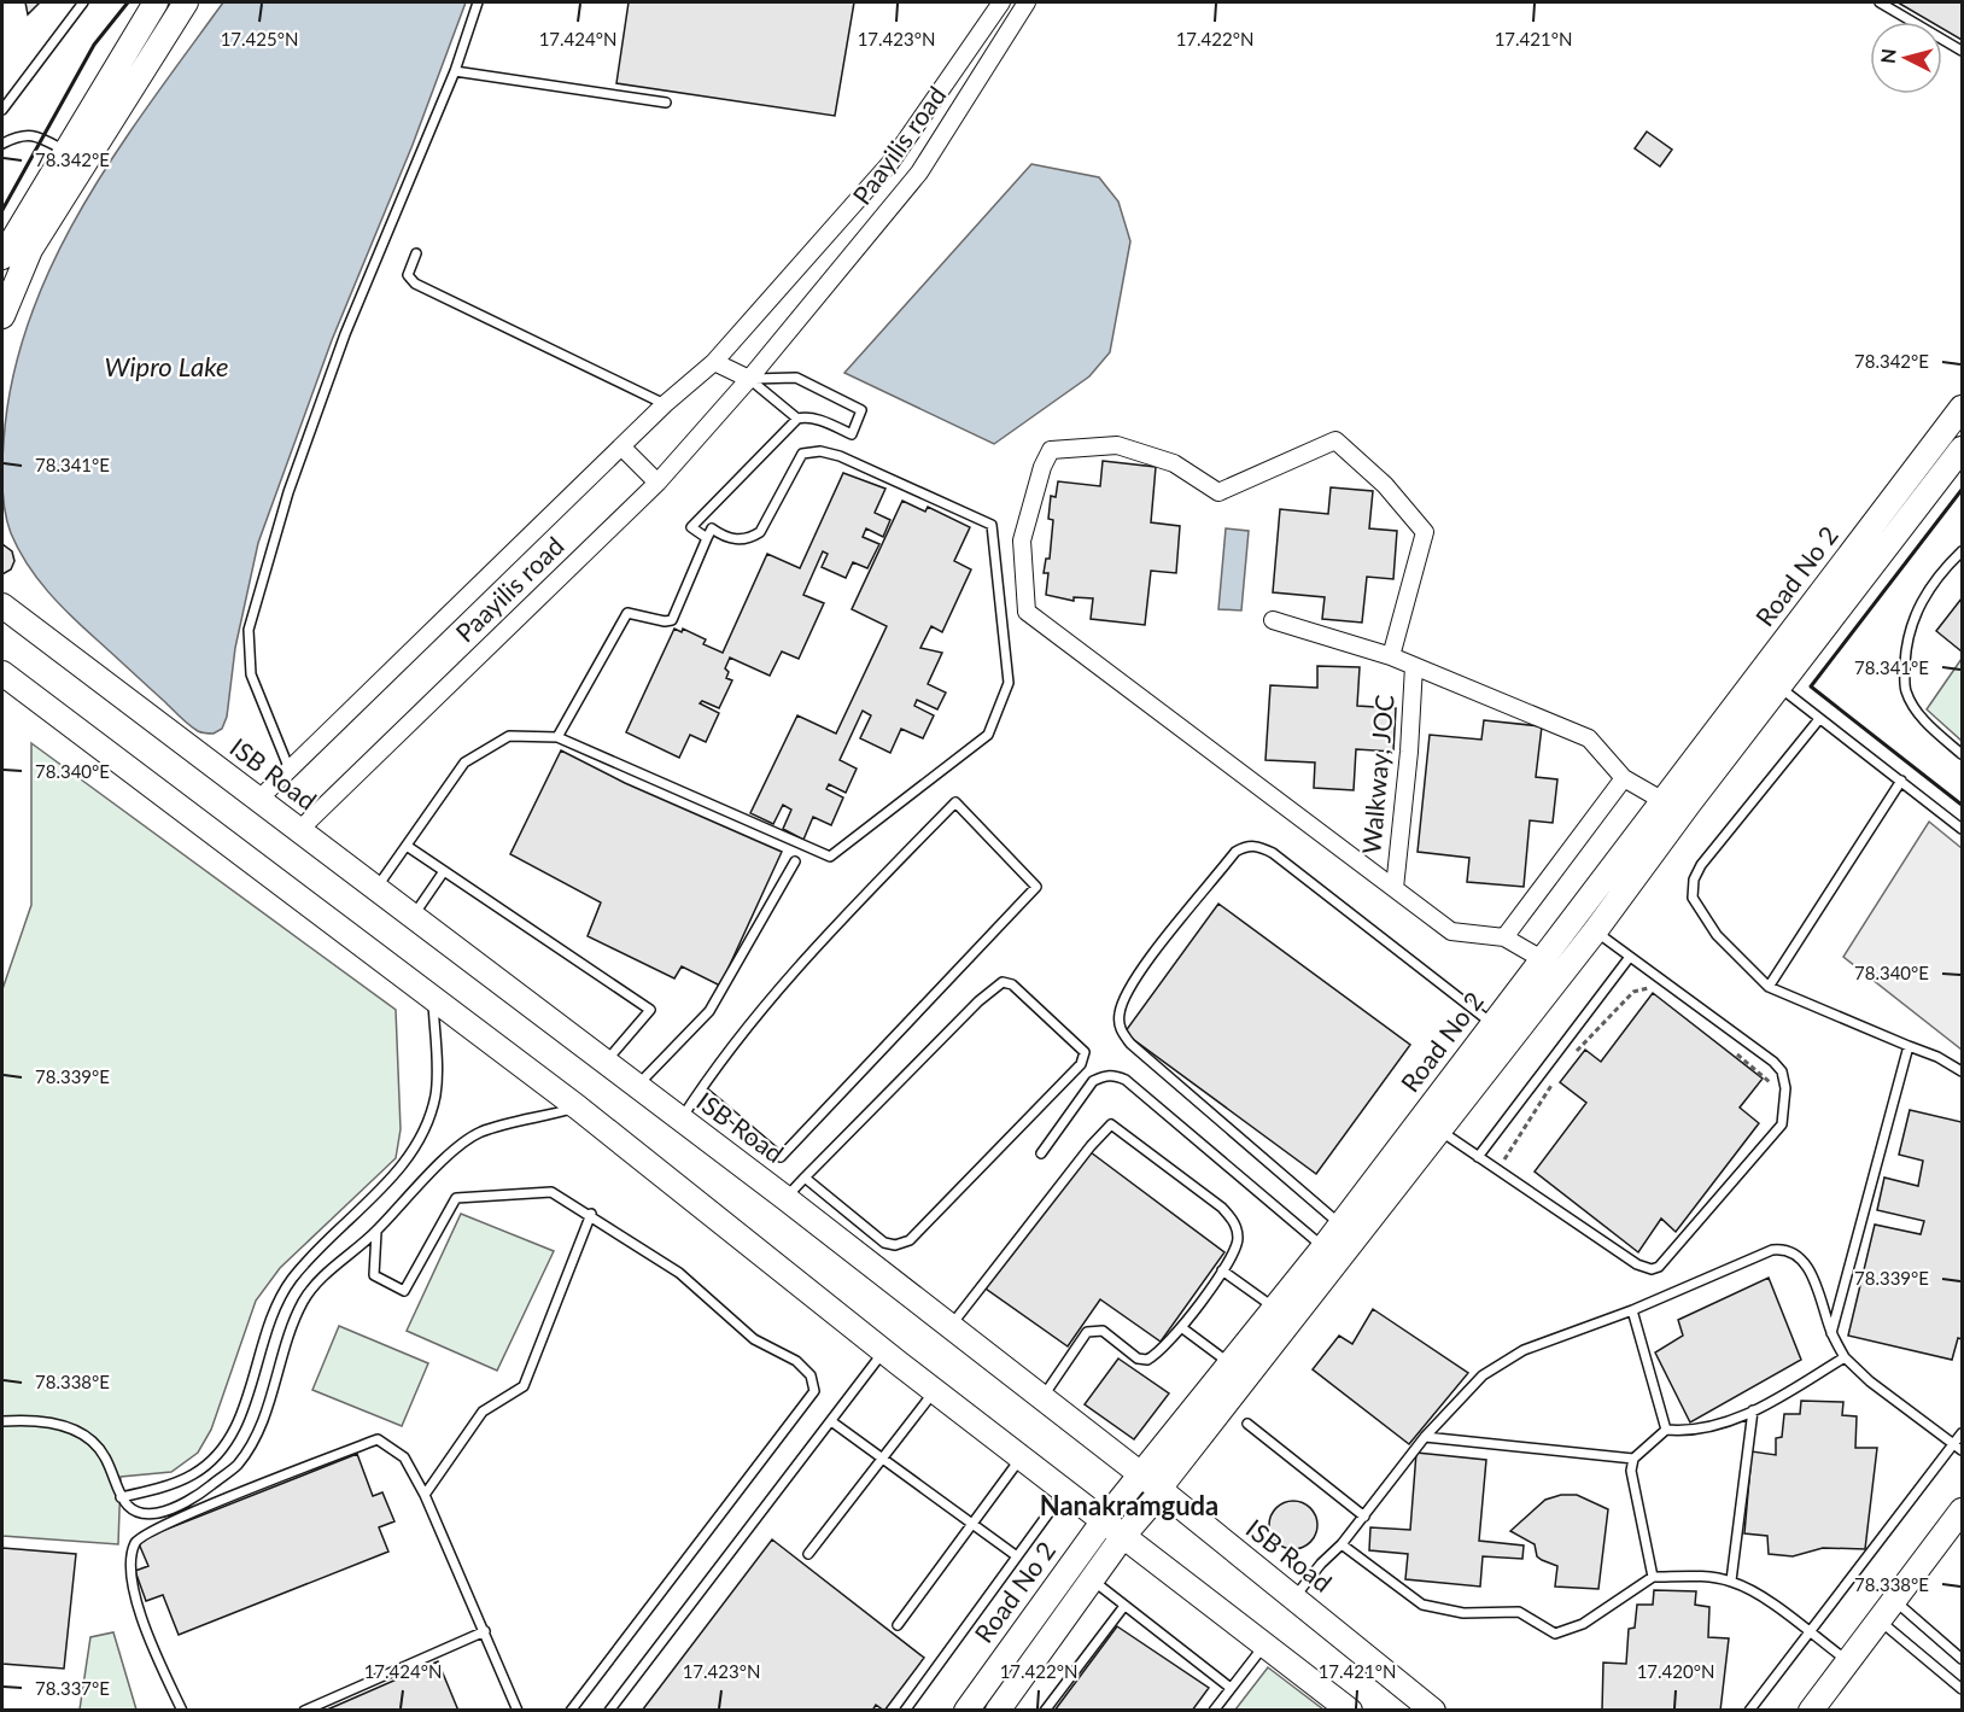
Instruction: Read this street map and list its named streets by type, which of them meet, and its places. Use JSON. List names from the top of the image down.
{
  "streets": {
    "main road": ["Road No 2", "ISB Road"],
    "street": ["Paayilis road", "Walkway, JOC"]
  },
  "crossings": [
    ["Paayilis road", "ISB Road"],
    ["Road No 2", "ISB Road"]
  ],
  "districts": ["Nanakramguda"],
  "water": ["Wipro Lake"],
  "north": "left",
  "coordinates": [
    "17.425°N",
    "17.424°N",
    "17.423°N",
    "17.422°N",
    "17.421°N",
    "78.342°E",
    "78.341°E",
    "78.340°E",
    "78.339°E",
    "78.338°E",
    "17.420°N",
    "78.337°E"
  ]
}
